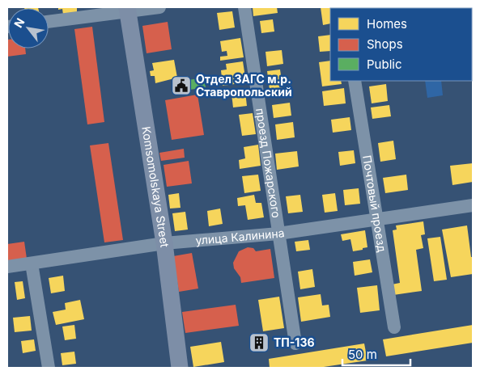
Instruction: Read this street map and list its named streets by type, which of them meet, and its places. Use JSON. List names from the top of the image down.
{
  "streets": {
    "main road": ["Komsomolskaya Street"],
    "street": ["проезд Пожарского", "Почтовый проезд", "улица Калинина"]
  },
  "crossings": [
    ["проезд Пожарского", "улица Калинина"],
    ["Komsomolskaya Street", "улица Калинина"],
    ["Почтовый проезд", "улица Калинина"]
  ],
  "places": {
    "public building": ["Отдел ЗАГС м.р. Ставропольский"],
    "building": ["ТП-136"]
  },
  "legend": ["Homes", "Shops", "Public"],
  "scale_bar": "50 m",
  "north": "top left"
}
